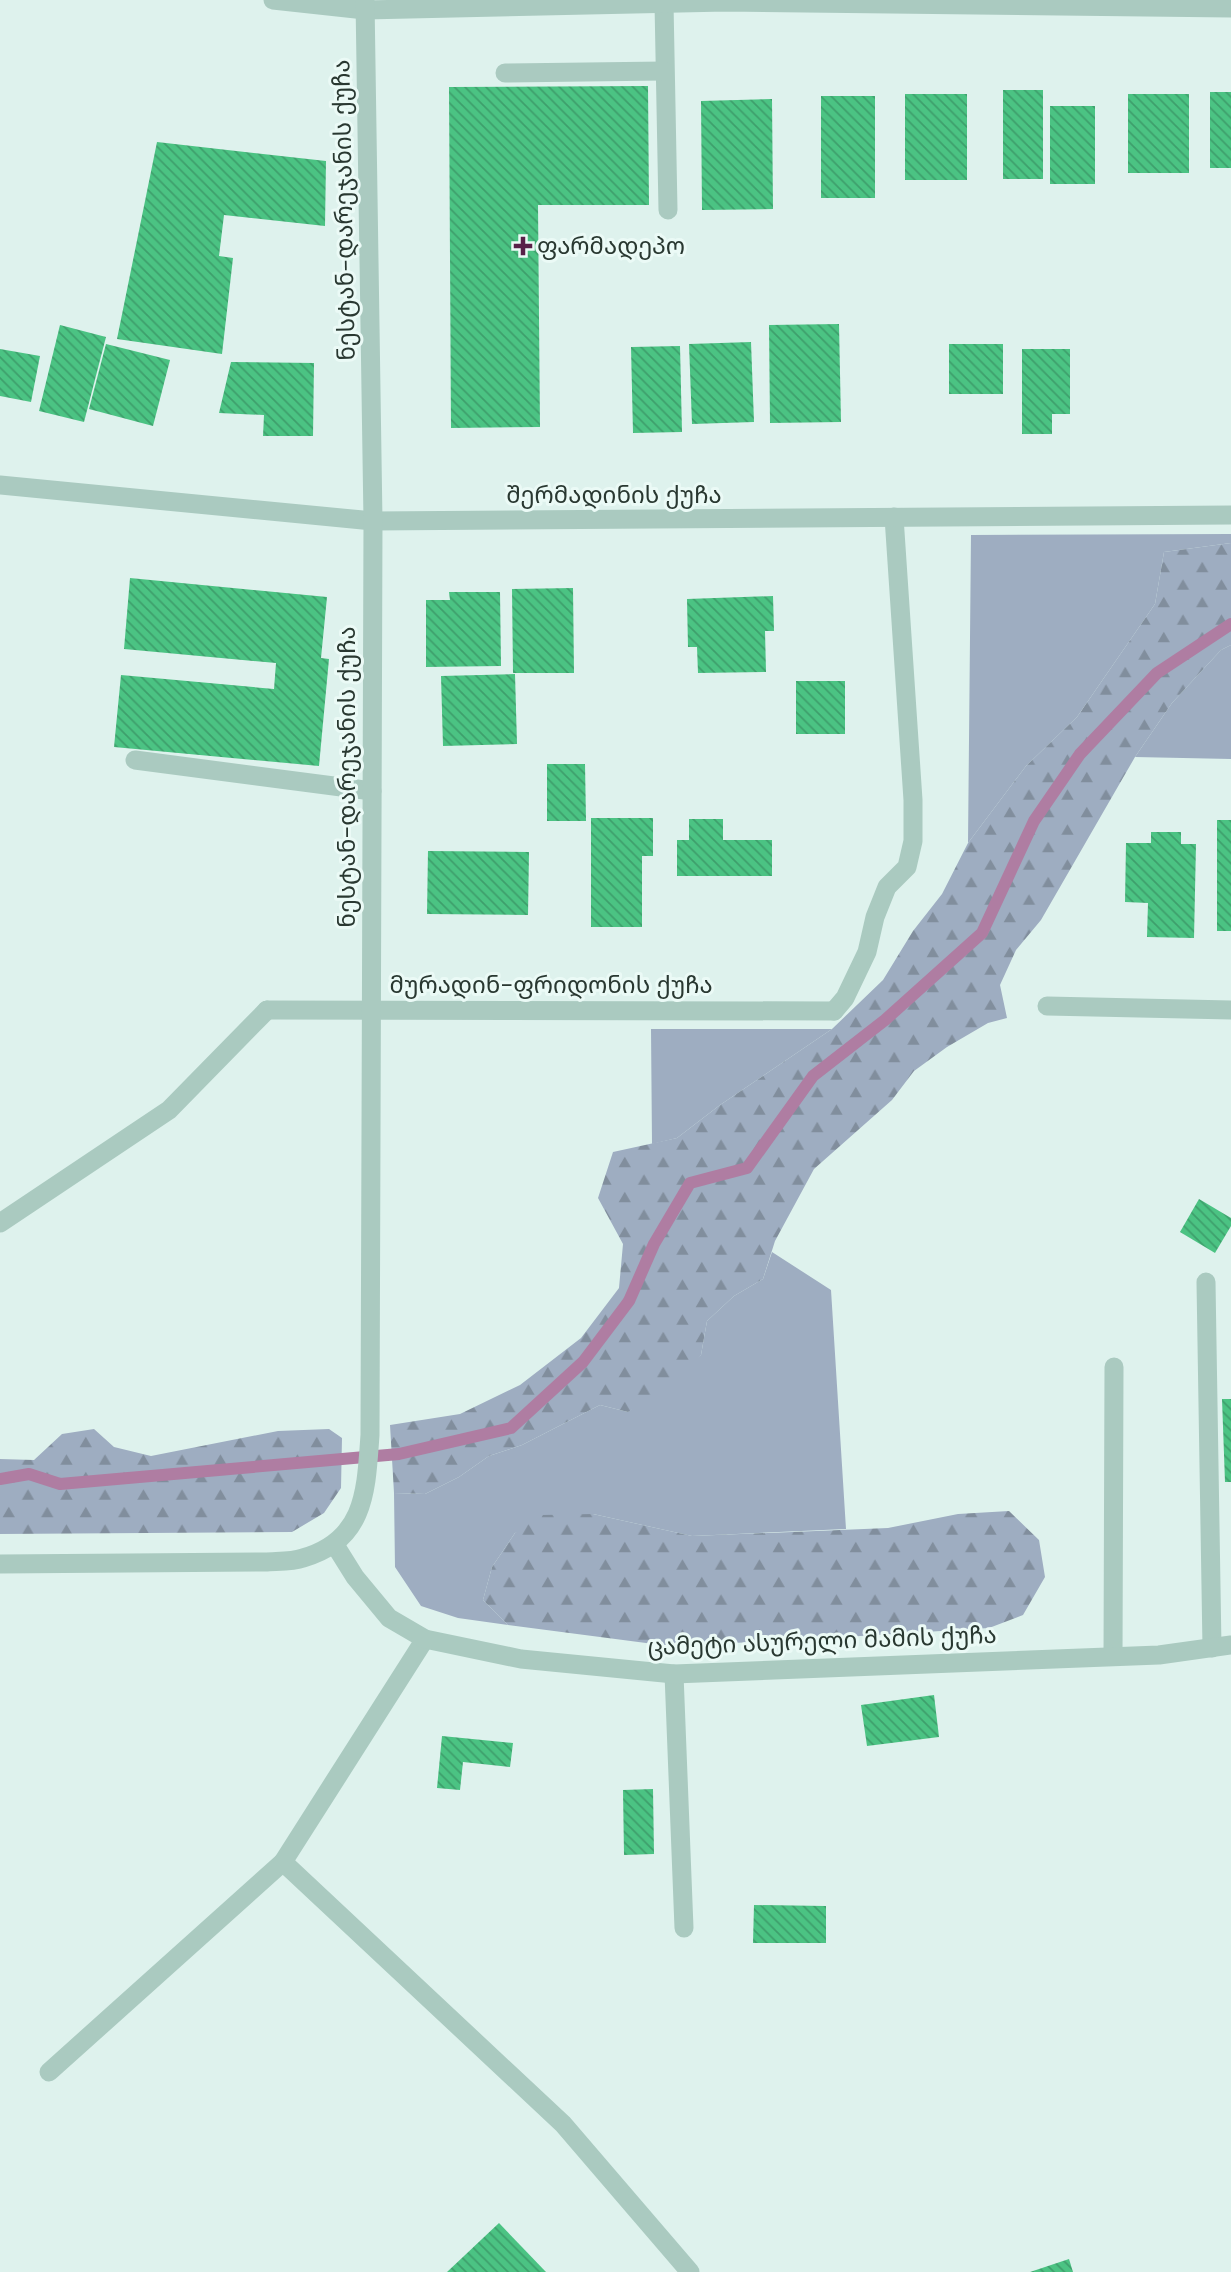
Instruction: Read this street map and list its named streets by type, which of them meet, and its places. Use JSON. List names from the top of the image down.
{
  "streets": {
    "street": [
      "ნესტან-დარეჯანის ქუჩა",
      "შერმადინის ქუჩა",
      "მურადინ-ფრიდონის ქუჩა",
      "ცამეტი ასურელი მამის ქუჩა"
    ]
  },
  "crossings": [
    ["ნესტან-დარეჯანის ქუჩა", "შერმადინის ქუჩა"],
    ["ნესტან-დარეჯანის ქუჩა", "მურადინ-ფრიდონის ქუჩა"],
    ["ნესტან-დარეჯანის ქუჩა", "ცამეტი ასურელი მამის ქუჩა"],
    ["შერმადინის ქუჩა", "მურადინ-ფრიდონის ქუჩა"]
  ],
  "places": {
    "health": ["ფარმადეპო"]
  }
}
